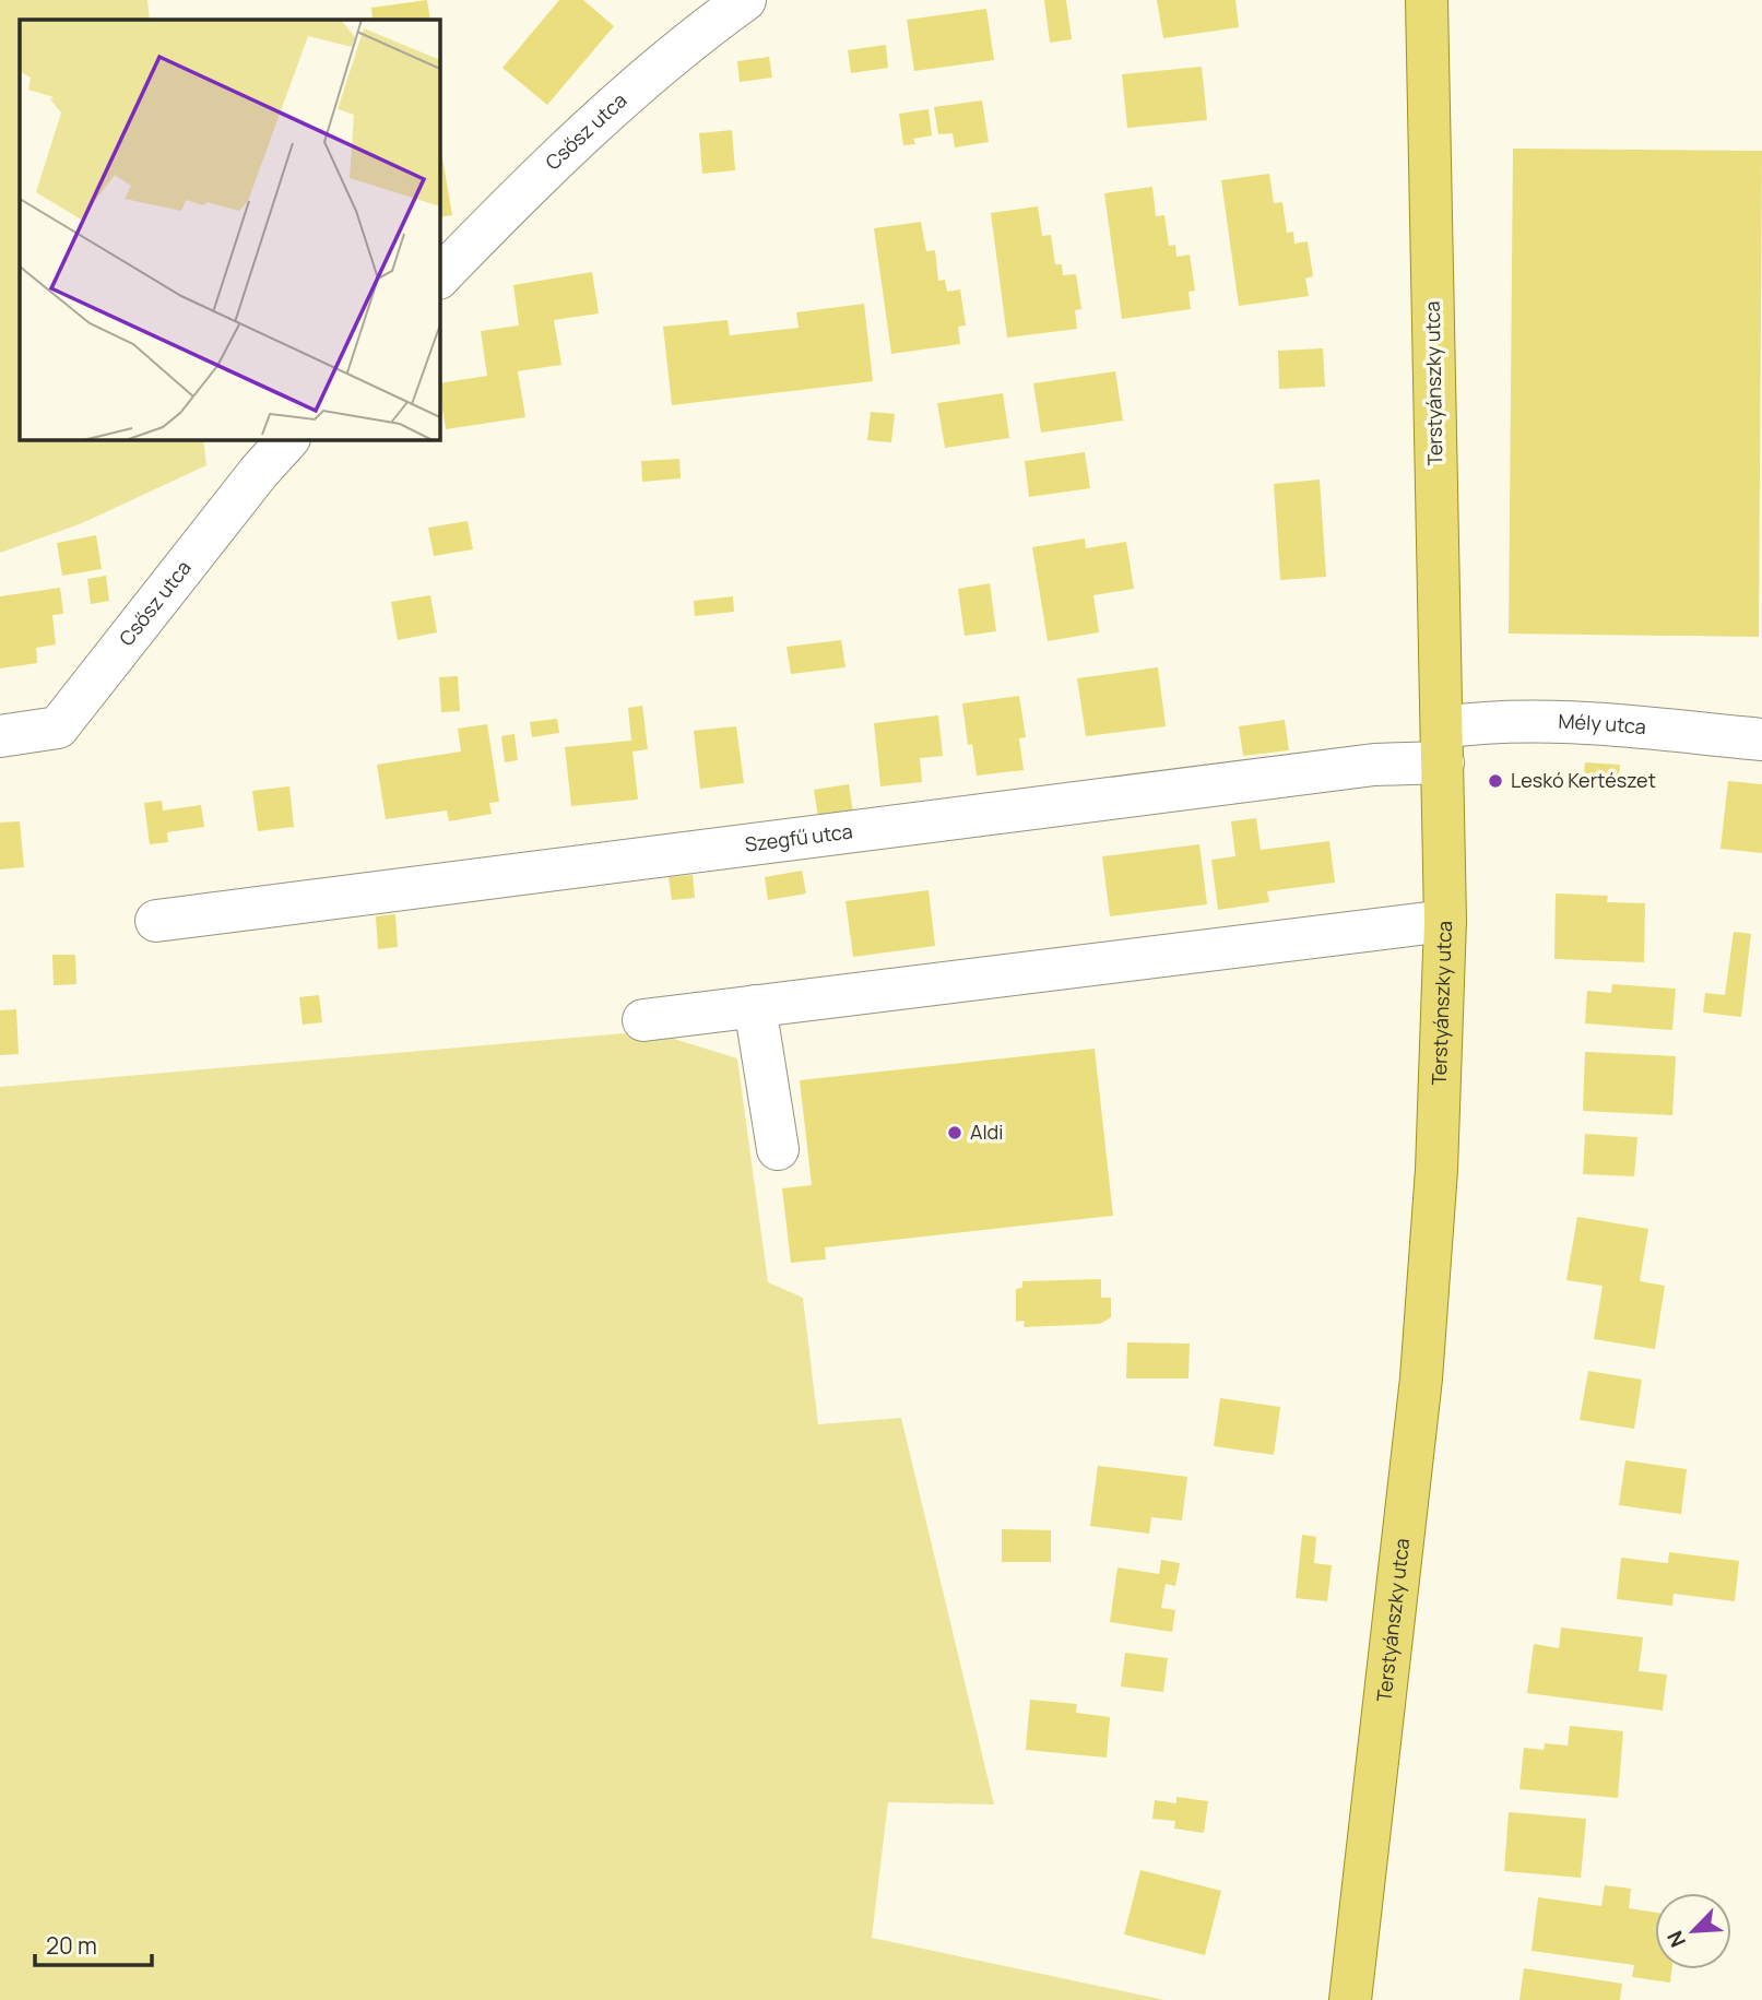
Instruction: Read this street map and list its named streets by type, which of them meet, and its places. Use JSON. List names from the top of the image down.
{
  "streets": {
    "main road": ["Terstyánszky utca"],
    "street": ["Csősz utca", "Mély utca", "Szegfű utca"]
  },
  "crossings": [
    ["Terstyánszky utca", "Mély utca"],
    ["Terstyánszky utca", "Szegfű utca"],
    ["Mély utca", "Szegfű utca"]
  ],
  "places": ["Leskó Kertészet", "Aldi"],
  "scale_bar": "20 m",
  "north": "bottom left"
}
